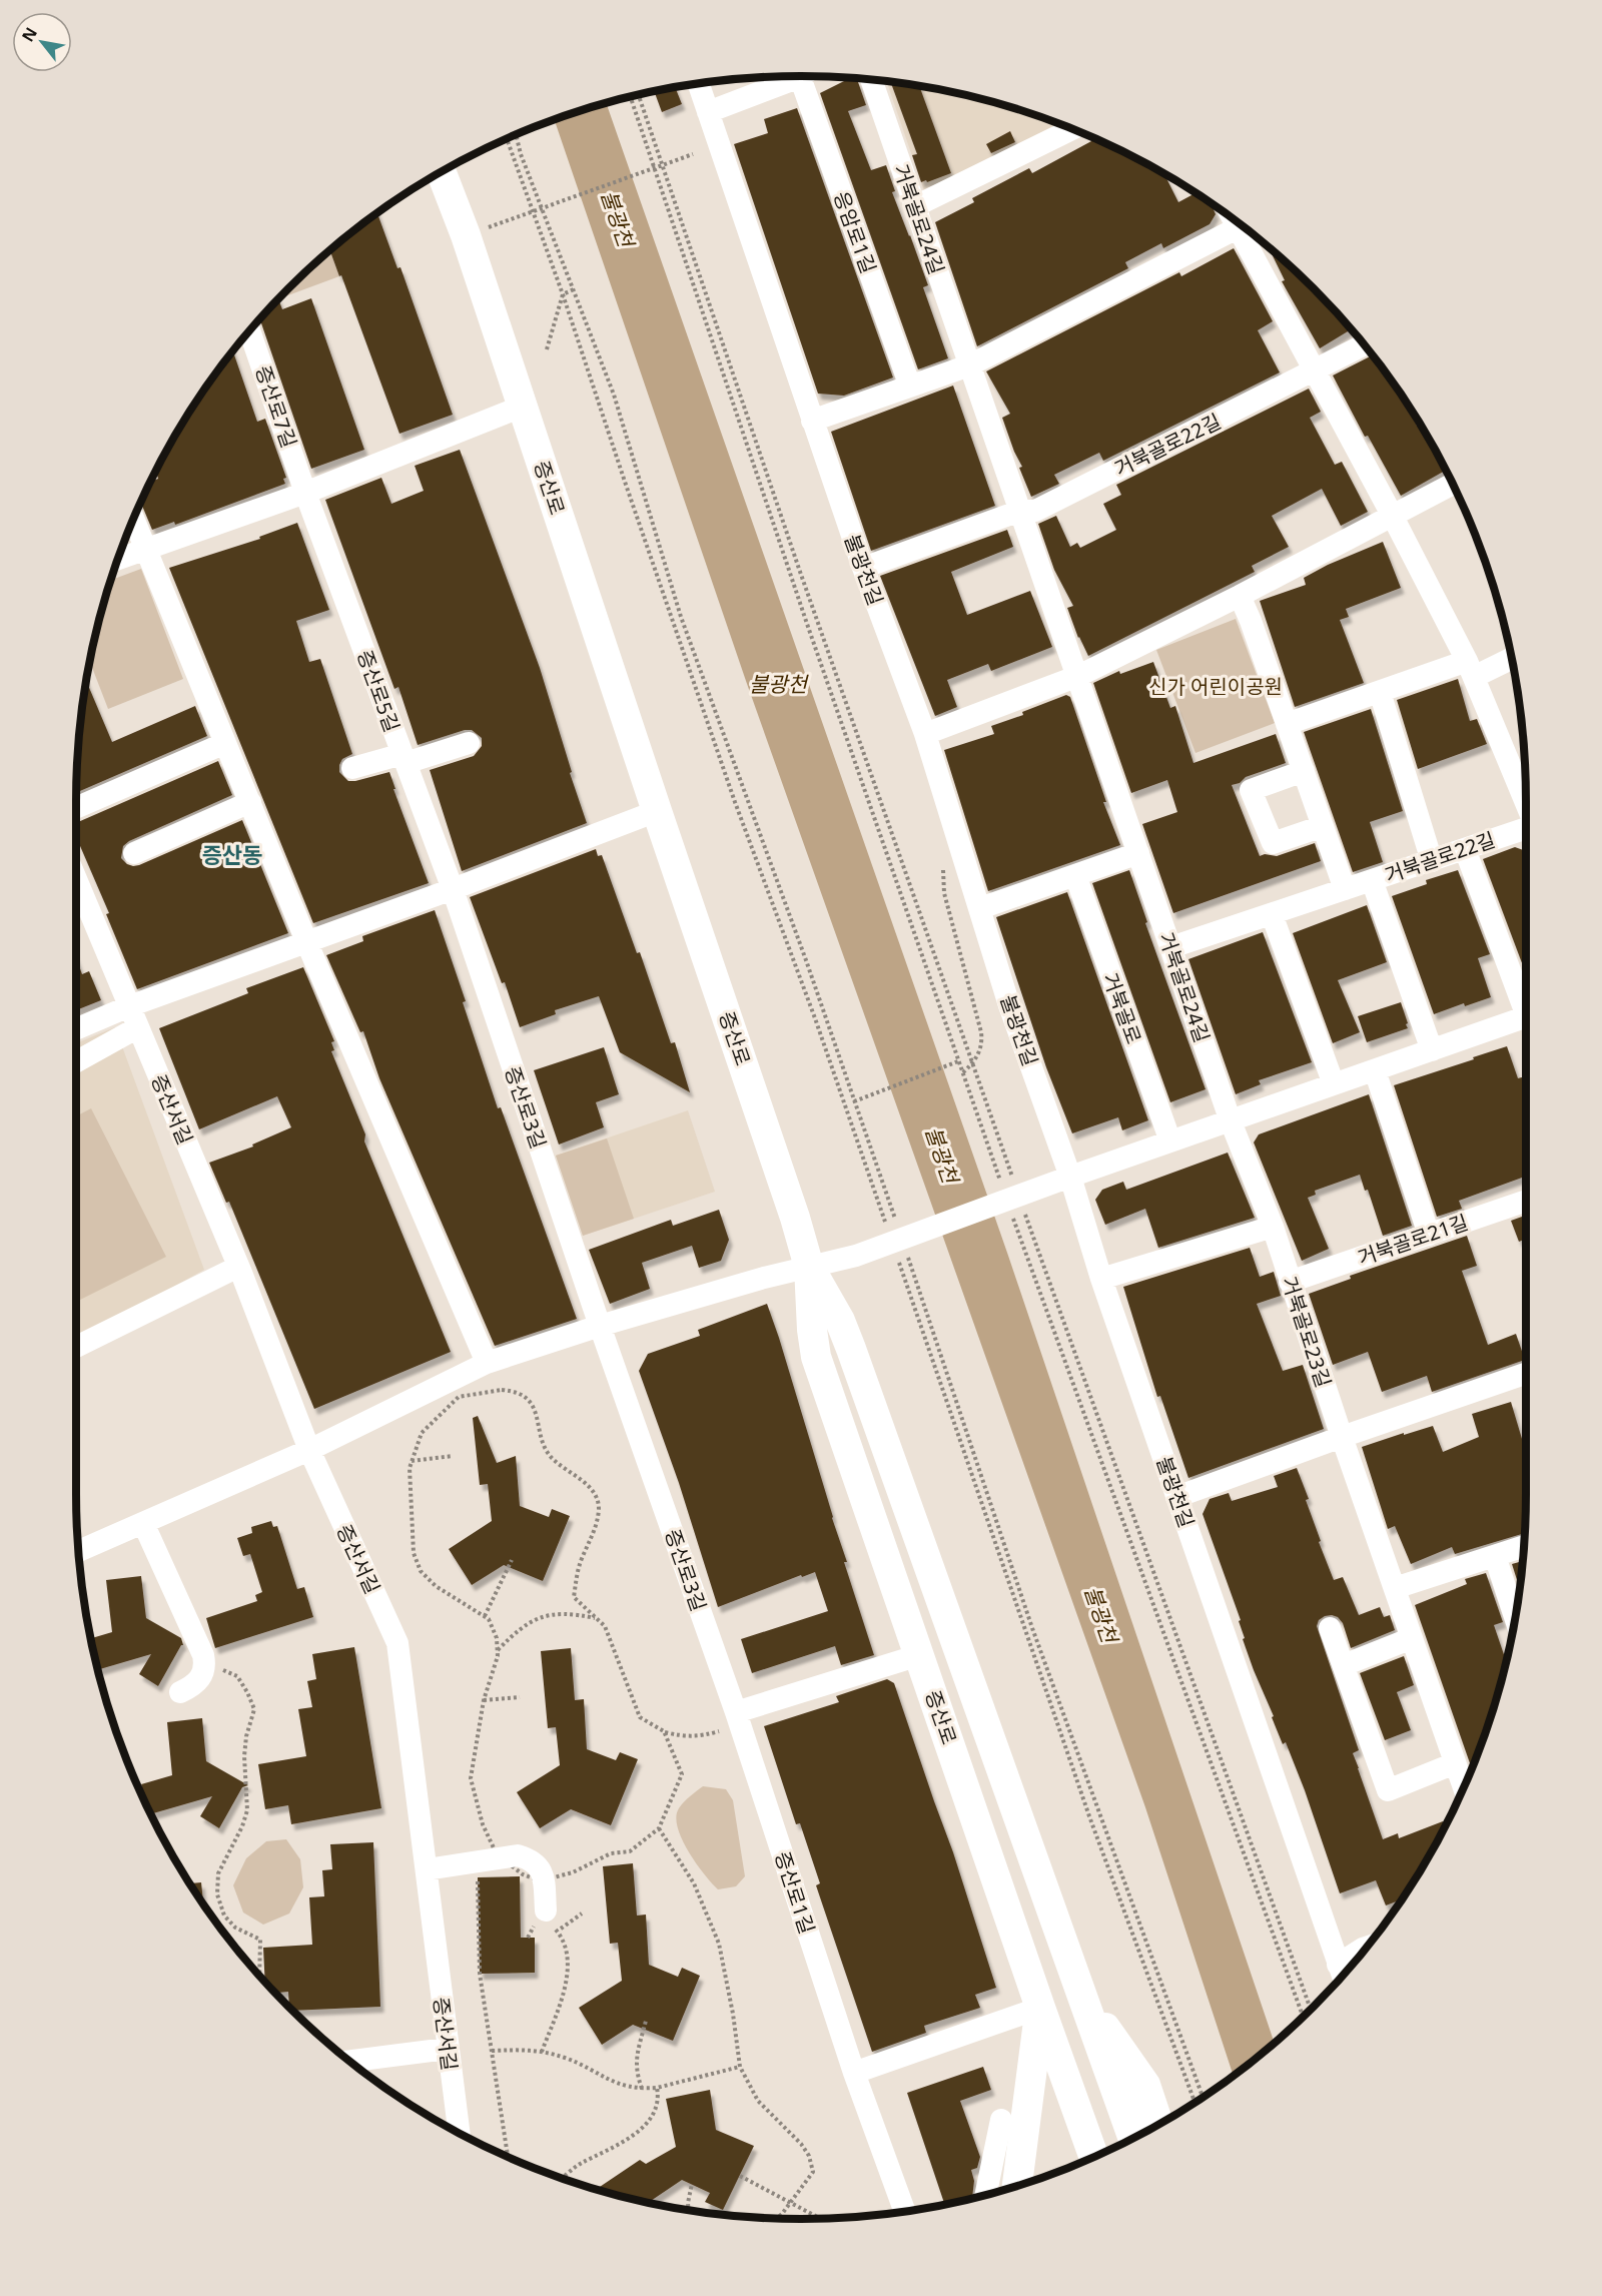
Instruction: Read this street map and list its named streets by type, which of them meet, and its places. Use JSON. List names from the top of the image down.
{
  "streets": {
    "main road": ["증산로"],
    "street": [
      "거북골로24길",
      "응암로1길",
      "증산로7길",
      "거북골로22길",
      "불광천길",
      "증산로5길",
      "거북골로",
      "증산로3길",
      "증산서길",
      "거북골로21길",
      "거북골로23길",
      "증산로1길"
    ]
  },
  "crossings": [
    ["거북골로24길", "거북골로22길"],
    ["거북골로24길", "거북골로23길"],
    ["응암로1길", "불광천길"],
    ["증산로7길", "증산로5길"],
    ["증산로5길", "증산로3길"],
    ["증산로3길", "증산로1길"],
    ["거북골로21길", "거북골로23길"]
  ],
  "districts": ["증산동"],
  "water": ["불광천"],
  "parks": ["신가 어린이공원"],
  "north": "top left"
}
